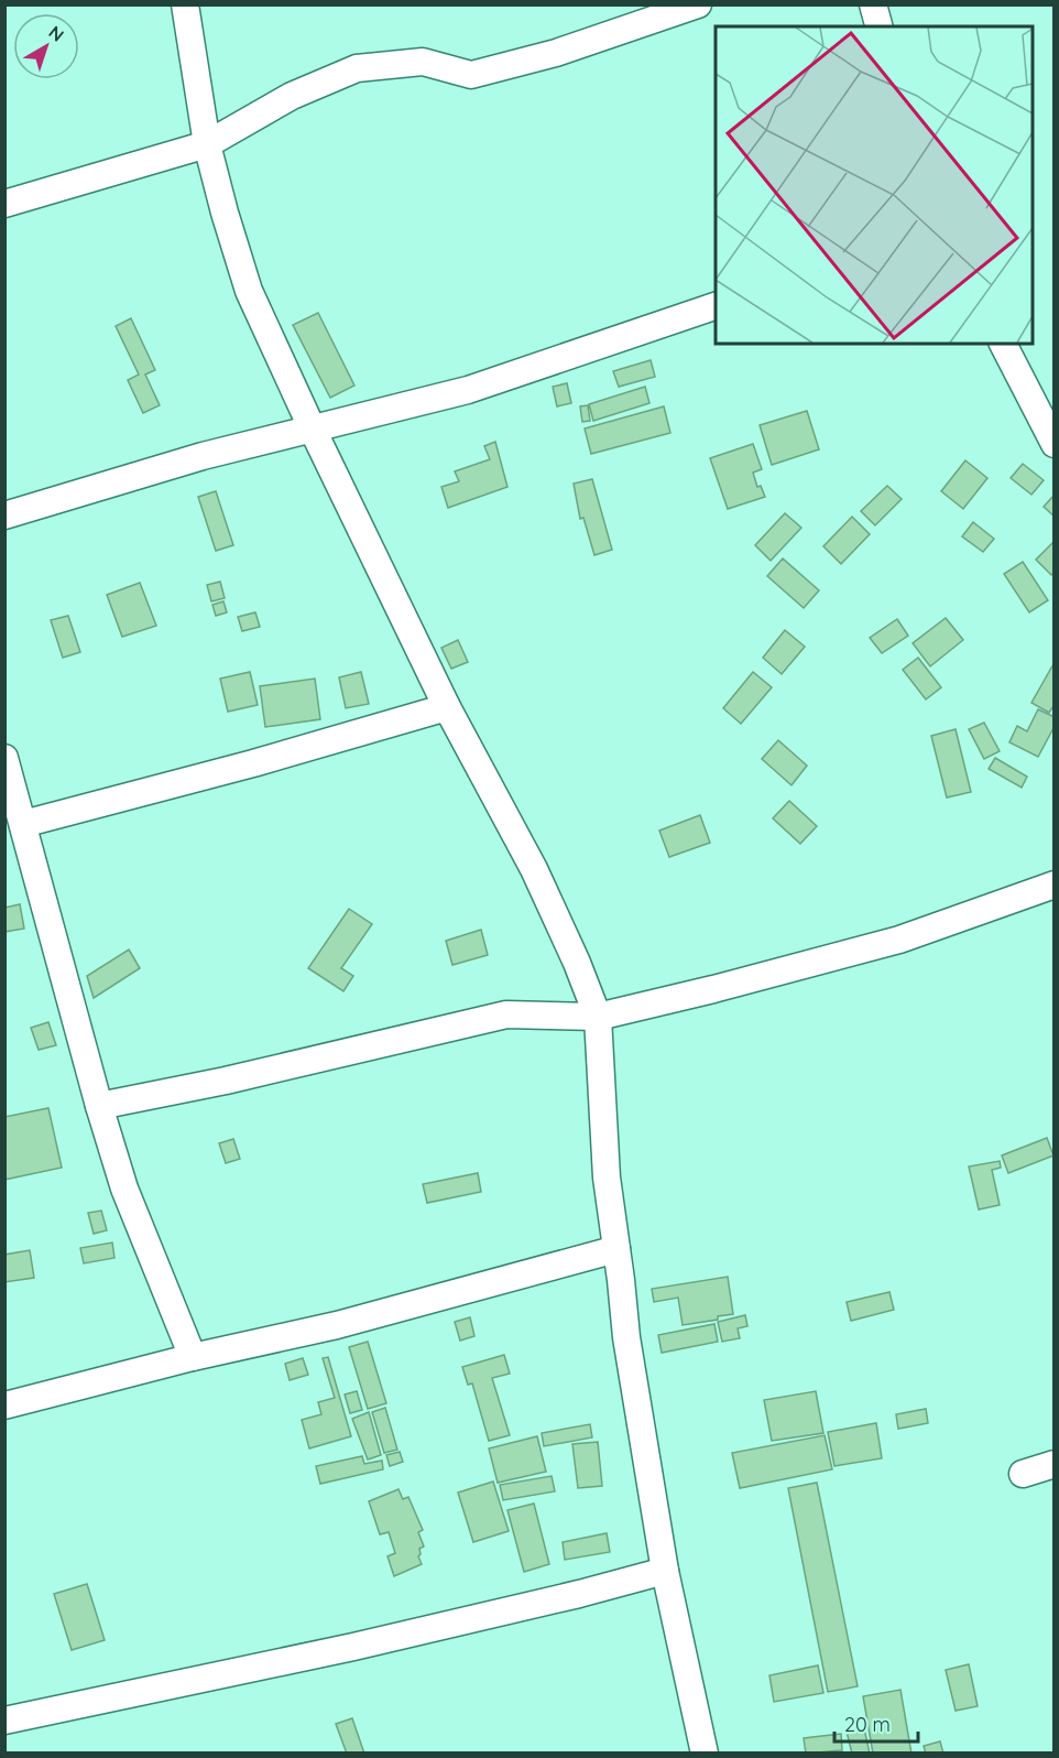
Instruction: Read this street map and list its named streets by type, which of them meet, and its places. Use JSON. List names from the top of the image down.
{
  "scale_bar": "20 m",
  "north": "top right"
}
